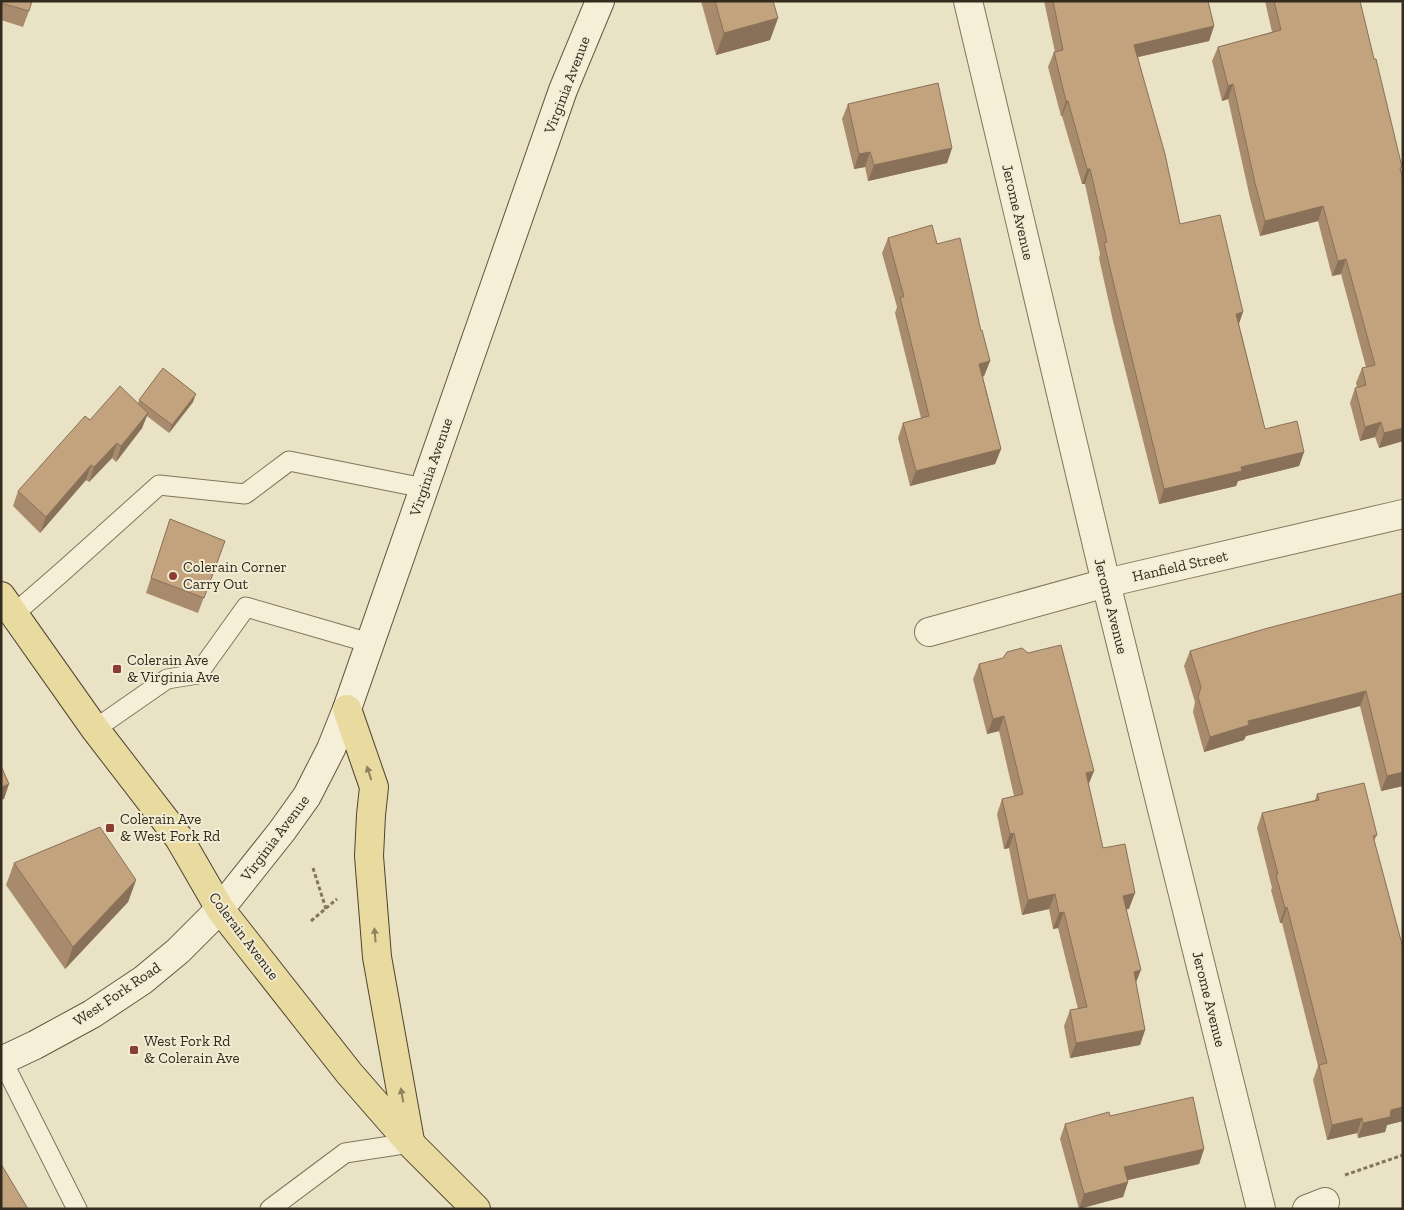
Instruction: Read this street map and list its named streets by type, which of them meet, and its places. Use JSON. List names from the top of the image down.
{
  "streets": {
    "main road": ["Colerain Avenue"],
    "street": [
      "Virginia Avenue",
      "Jerome Avenue",
      "Hanfield Street",
      "West Fork Road"
    ]
  },
  "crossings": [
    ["Virginia Avenue", "Colerain Avenue"],
    ["Virginia Avenue", "West Fork Road"],
    ["Jerome Avenue", "Hanfield Street"],
    ["Colerain Avenue", "West Fork Road"]
  ],
  "places": {
    "other": ["Colerain Corner Carry Out"],
    "transit": ["Colerain Ave & Virginia Ave", "Colerain Ave & West Fork Rd", "West Fork Rd & Colerain Ave"]
  }
}
